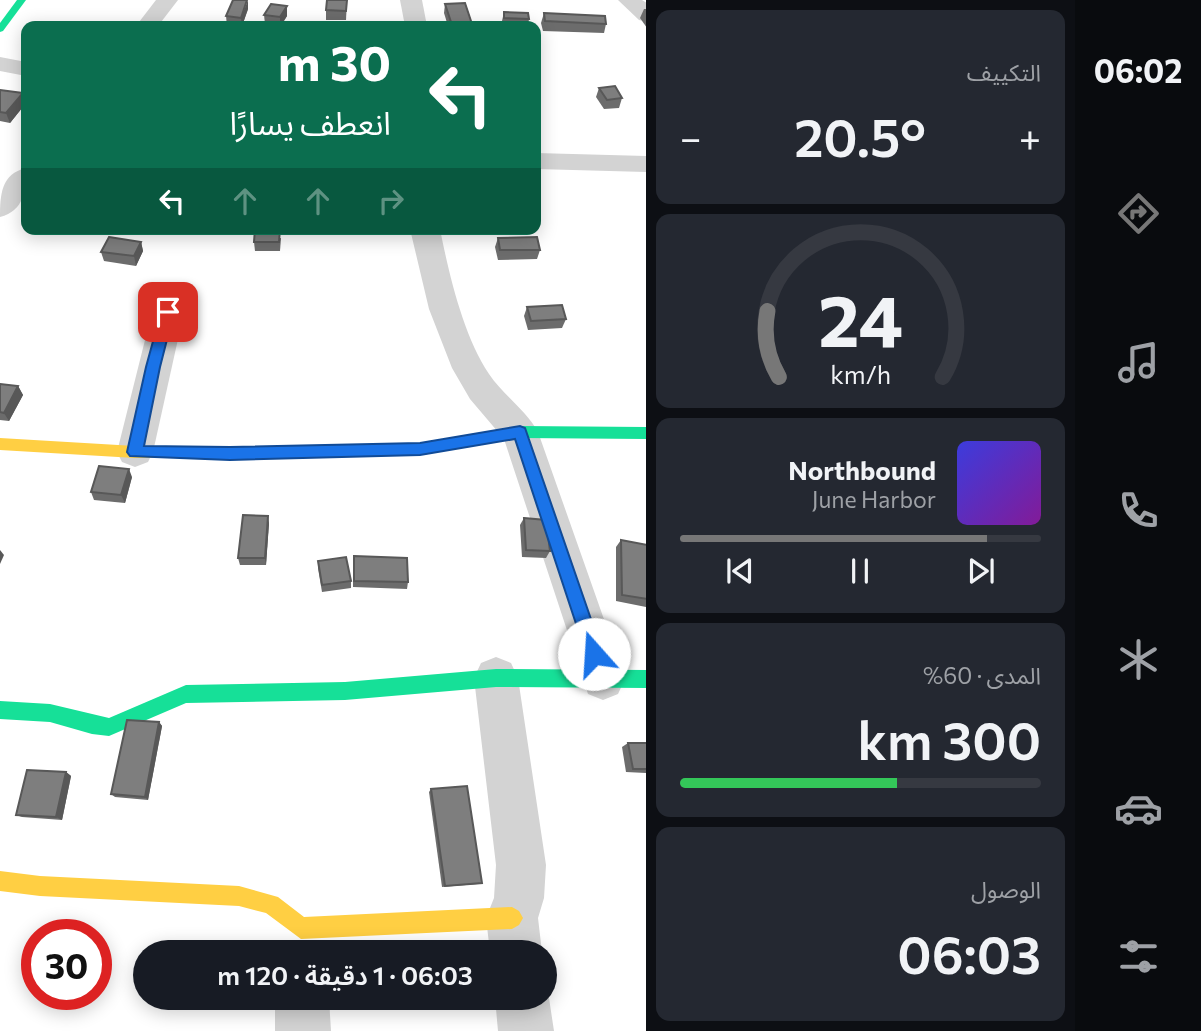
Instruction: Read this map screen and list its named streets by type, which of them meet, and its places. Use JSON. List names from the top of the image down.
{
  "page": {
    "tabs": "06:02",
    "tile": [
      "التكييف",
      ["المدى · 60%", "300 km"],
      ["الوصول", "06:03"]
    ],
    "turn": ["30 m", "انعطف يسارًا"],
    "heat": ["−", "20.5°", "+"],
    "song": ["Northbound", "June Harbor"],
    "limit": "30",
    "trip": "06:03 · 1 دقيقة · 120 m",
    "gauge": ["24", "km/h"]
  }
}
